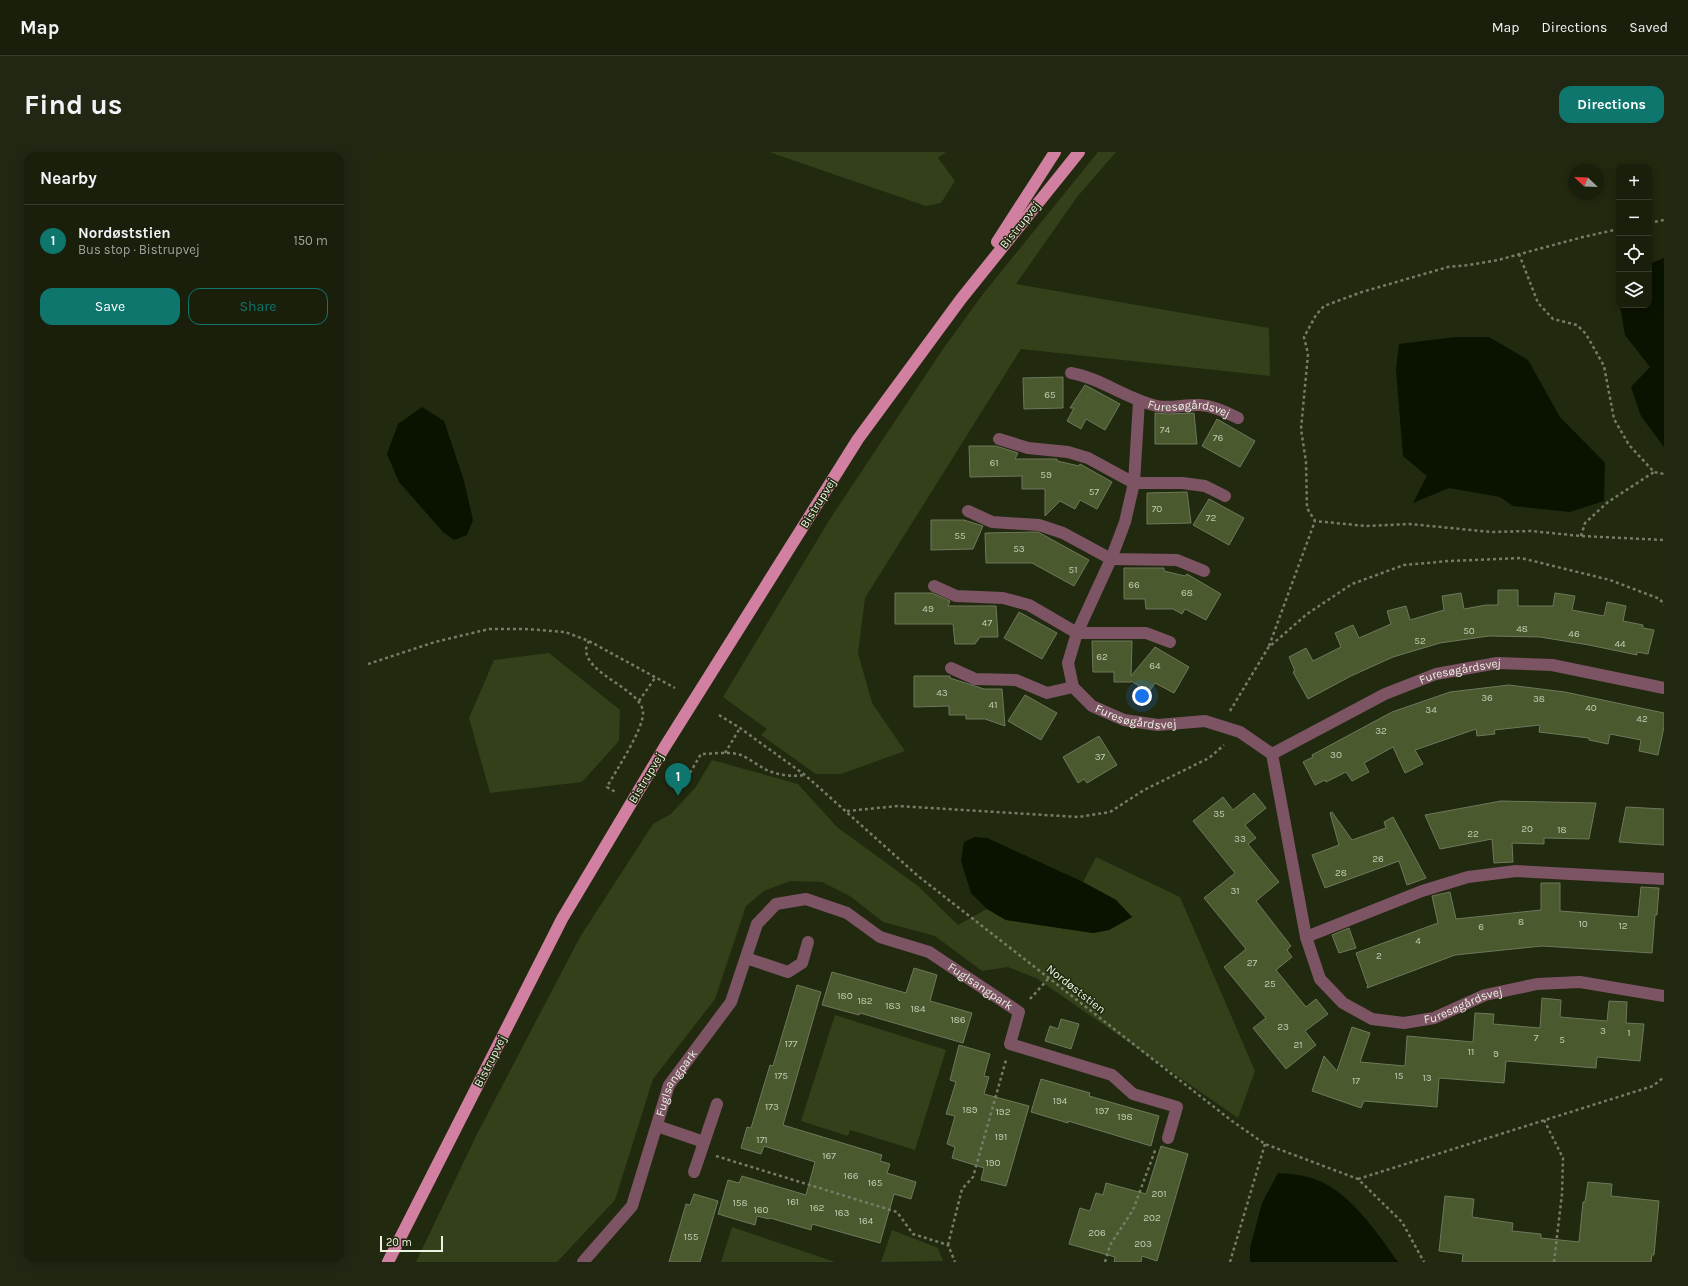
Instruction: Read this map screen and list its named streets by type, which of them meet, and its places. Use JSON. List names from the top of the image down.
{
  "streets": {
    "main road": ["Bistrupvej"],
    "street": ["Furesøgårdsvej", "Fuglsangpark"],
    "path": ["Nordøststien"]
  },
  "house_numbers": [
    "65",
    "74",
    "76",
    "61",
    "59",
    "57",
    "70",
    "72",
    "55",
    "53",
    "51",
    "66",
    "68",
    "49",
    "47",
    "48",
    "50",
    "46",
    "52",
    "44",
    "62",
    "64",
    "43",
    "36",
    "38",
    "41",
    "40",
    "34",
    "42",
    "32",
    "30",
    "37",
    "35",
    "20",
    "18",
    "22",
    "33",
    "26",
    "28",
    "31",
    "8",
    "10",
    "12",
    "6",
    "4",
    "2",
    "27",
    "25",
    "180",
    "182",
    "183",
    "184",
    "186",
    "23",
    "3",
    "1",
    "7",
    "5",
    "177",
    "21",
    "11",
    "9",
    "175",
    "15",
    "13",
    "17",
    "194",
    "173",
    "189",
    "197",
    "192",
    "198",
    "191",
    "171",
    "167",
    "190",
    "166",
    "165",
    "201",
    "161",
    "158",
    "162",
    "160",
    "163",
    "202",
    "164",
    "206",
    "155",
    "203"
  ],
  "scale_bar": "20 m",
  "north": "top left",
  "page": {
    "header": "Map",
    "nav": ["Map", "Directions", "Saved"],
    "buttons": [
      "Directions",
      ["Save", "Share"]
    ],
    "title": "Find us",
    "heading": "Nearby",
    "map_buttons": ["+", "−"],
    "list": [
      {
        "mark": "1",
        "name": "Nordøststien",
        "note": "Bus stop · Bistrupvej",
        "value": "150 m"
      }
    ],
    "pins": "1",
    "scale": "20 m"
  }
}
